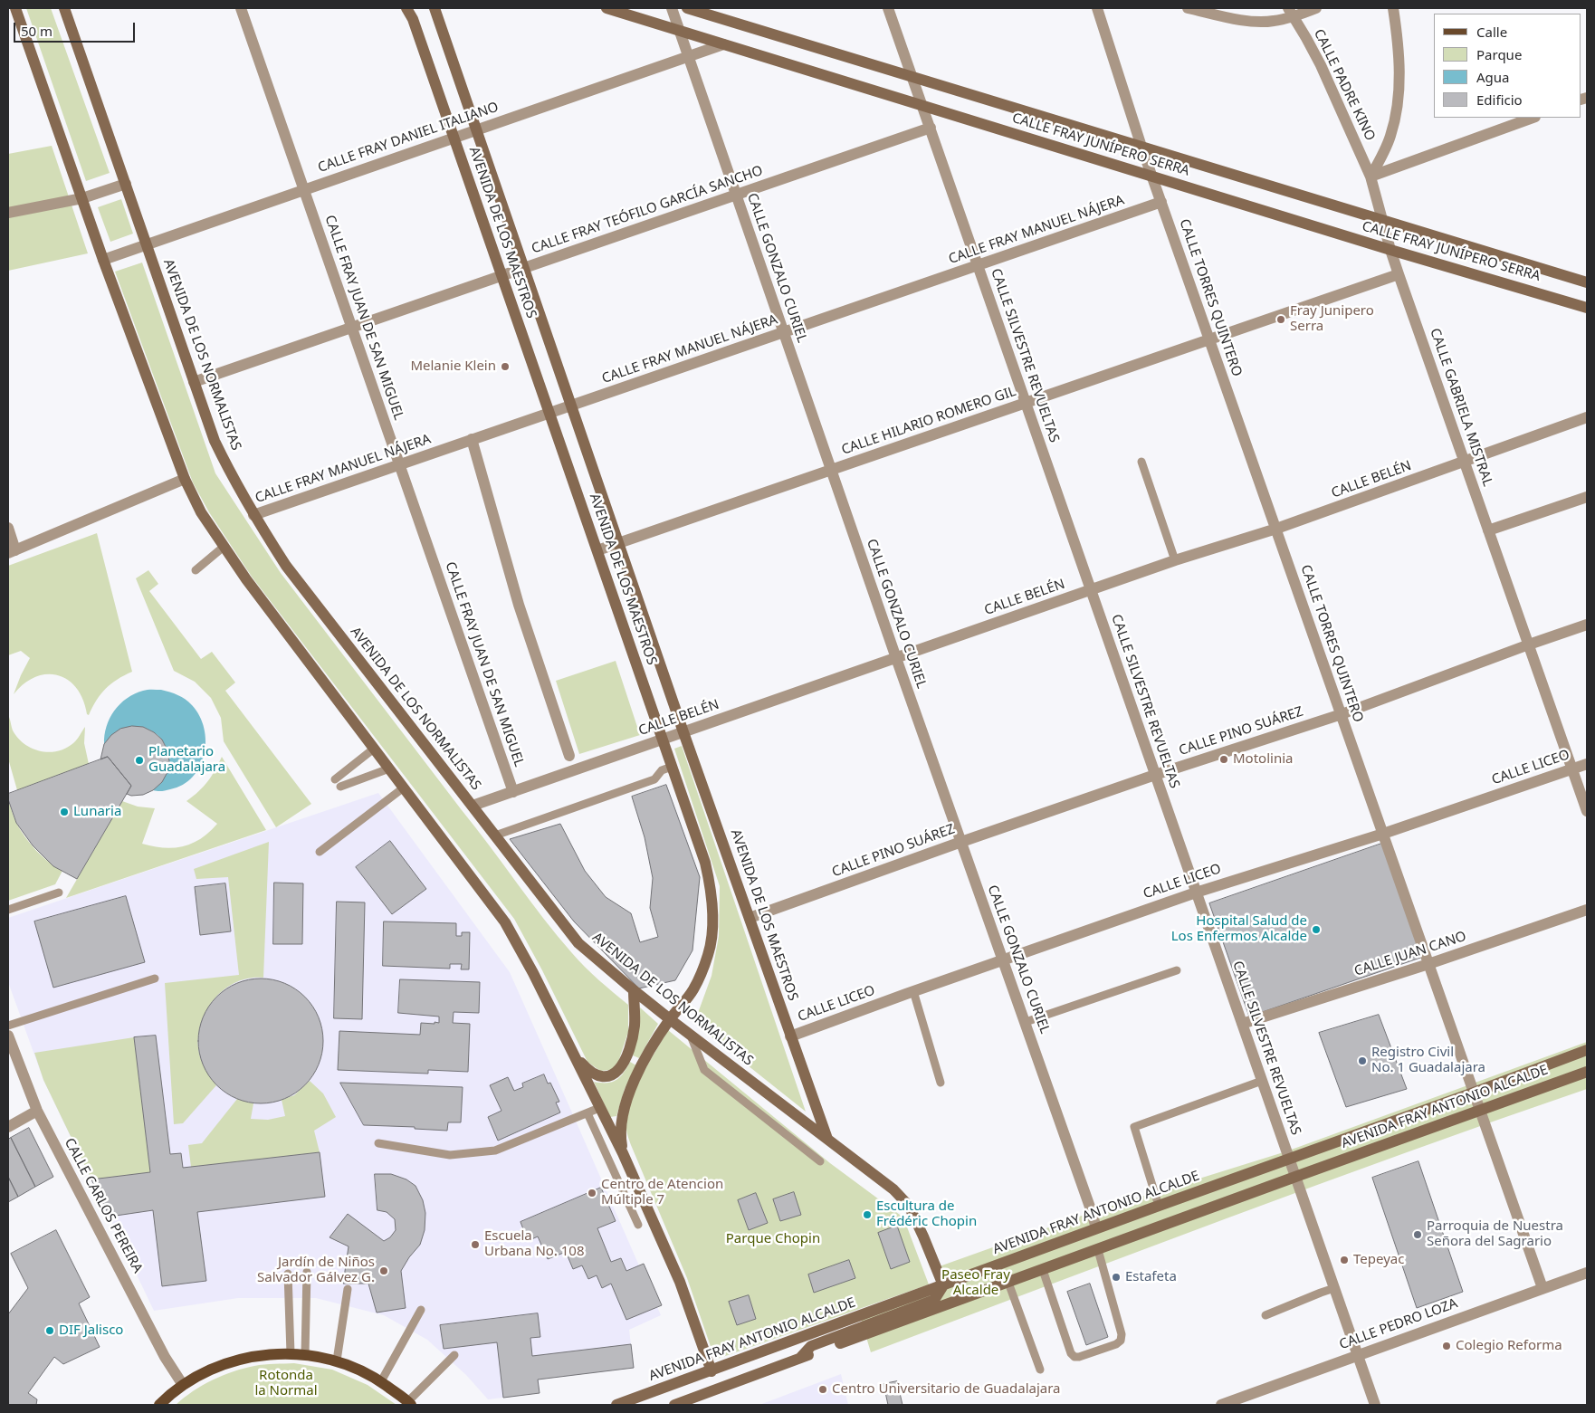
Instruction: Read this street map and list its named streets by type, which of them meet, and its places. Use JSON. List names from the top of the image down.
{
  "streets": {
    "street": [
      "CALLE PADRE KINO",
      "CALLE FRAY DANIEL ITALIANO",
      "CALLE FRAY JUNÍPERO SERRA",
      "CALLE FRAY TEÓFILO GARCÍA SANCHO",
      "CALLE FRAY MANUEL NÁJERA",
      "AVENIDA DE LOS MAESTROS",
      "CALLE GONZALO CURIEL",
      "CALLE TORRES QUINTERO",
      "CALLE FRAY JUAN DE SAN MIGUEL",
      "AVENIDA DE LOS NORMALISTAS",
      "CALLE SILVESTRE REVUELTAS",
      "CALLE GABRIELA MISTRAL",
      "CALLE HILARIO ROMERO GIL",
      "CALLE BELÉN",
      "CALLE PINO SUÁREZ",
      "CALLE LICEO",
      "CALLE JUAN CANO",
      "AVENIDA FRAY ANTONIO ALCALDE",
      "CALLE CARLOS PEREIRA",
      "CALLE PEDRO LOZA"
    ]
  },
  "crossings": [
    ["CALLE PADRE KINO", "CALLE GABRIELA MISTRAL"],
    ["CALLE FRAY DANIEL ITALIANO", "CALLE FRAY JUNÍPERO SERRA"],
    ["CALLE FRAY DANIEL ITALIANO", "AVENIDA DE LOS MAESTROS"],
    ["CALLE FRAY DANIEL ITALIANO", "CALLE GONZALO CURIEL"],
    ["CALLE FRAY DANIEL ITALIANO", "CALLE FRAY JUAN DE SAN MIGUEL"],
    ["CALLE FRAY DANIEL ITALIANO", "AVENIDA DE LOS NORMALISTAS"],
    ["CALLE FRAY JUNÍPERO SERRA", "CALLE GONZALO CURIEL"],
    ["CALLE FRAY JUNÍPERO SERRA", "CALLE TORRES QUINTERO"],
    ["CALLE FRAY JUNÍPERO SERRA", "CALLE SILVESTRE REVUELTAS"],
    ["CALLE FRAY JUNÍPERO SERRA", "CALLE GABRIELA MISTRAL"],
    ["CALLE FRAY TEÓFILO GARCÍA SANCHO", "AVENIDA DE LOS MAESTROS"],
    ["CALLE FRAY TEÓFILO GARCÍA SANCHO", "CALLE GONZALO CURIEL"],
    ["CALLE FRAY TEÓFILO GARCÍA SANCHO", "CALLE FRAY JUAN DE SAN MIGUEL"],
    ["CALLE FRAY TEÓFILO GARCÍA SANCHO", "AVENIDA DE LOS NORMALISTAS"],
    ["CALLE FRAY TEÓFILO GARCÍA SANCHO", "CALLE SILVESTRE REVUELTAS"],
    ["CALLE FRAY MANUEL NÁJERA", "AVENIDA DE LOS MAESTROS"],
    ["CALLE FRAY MANUEL NÁJERA", "CALLE GONZALO CURIEL"],
    ["CALLE FRAY MANUEL NÁJERA", "CALLE TORRES QUINTERO"],
    ["CALLE FRAY MANUEL NÁJERA", "CALLE FRAY JUAN DE SAN MIGUEL"],
    ["CALLE FRAY MANUEL NÁJERA", "AVENIDA DE LOS NORMALISTAS"],
    ["CALLE FRAY MANUEL NÁJERA", "CALLE SILVESTRE REVUELTAS"],
    ["AVENIDA DE LOS MAESTROS", "AVENIDA DE LOS NORMALISTAS"],
    ["AVENIDA DE LOS MAESTROS", "CALLE HILARIO ROMERO GIL"],
    ["AVENIDA DE LOS MAESTROS", "CALLE BELÉN"],
    ["AVENIDA DE LOS MAESTROS", "CALLE PINO SUÁREZ"],
    ["AVENIDA DE LOS MAESTROS", "CALLE LICEO"],
    ["CALLE GONZALO CURIEL", "CALLE HILARIO ROMERO GIL"],
    ["CALLE GONZALO CURIEL", "CALLE BELÉN"],
    ["CALLE GONZALO CURIEL", "CALLE PINO SUÁREZ"],
    ["CALLE GONZALO CURIEL", "CALLE LICEO"],
    ["CALLE GONZALO CURIEL", "AVENIDA FRAY ANTONIO ALCALDE"],
    ["CALLE TORRES QUINTERO", "CALLE HILARIO ROMERO GIL"],
    ["CALLE TORRES QUINTERO", "CALLE BELÉN"],
    ["CALLE TORRES QUINTERO", "CALLE PINO SUÁREZ"],
    ["CALLE TORRES QUINTERO", "CALLE LICEO"],
    ["CALLE TORRES QUINTERO", "CALLE JUAN CANO"],
    ["CALLE TORRES QUINTERO", "AVENIDA FRAY ANTONIO ALCALDE"],
    ["CALLE TORRES QUINTERO", "CALLE PEDRO LOZA"],
    ["CALLE FRAY JUAN DE SAN MIGUEL", "CALLE BELÉN"],
    ["AVENIDA DE LOS NORMALISTAS", "CALLE BELÉN"],
    ["AVENIDA DE LOS NORMALISTAS", "AVENIDA FRAY ANTONIO ALCALDE"],
    ["CALLE SILVESTRE REVUELTAS", "CALLE HILARIO ROMERO GIL"],
    ["CALLE SILVESTRE REVUELTAS", "CALLE BELÉN"],
    ["CALLE SILVESTRE REVUELTAS", "CALLE PINO SUÁREZ"],
    ["CALLE SILVESTRE REVUELTAS", "CALLE LICEO"],
    ["CALLE SILVESTRE REVUELTAS", "CALLE JUAN CANO"],
    ["CALLE SILVESTRE REVUELTAS", "AVENIDA FRAY ANTONIO ALCALDE"],
    ["CALLE SILVESTRE REVUELTAS", "CALLE PEDRO LOZA"],
    ["CALLE GABRIELA MISTRAL", "CALLE HILARIO ROMERO GIL"],
    ["CALLE GABRIELA MISTRAL", "CALLE BELÉN"],
    ["CALLE GABRIELA MISTRAL", "CALLE PINO SUÁREZ"],
    ["CALLE GABRIELA MISTRAL", "CALLE LICEO"]
  ],
  "parks": ["Parque Chopin", "Paseo Fray Alcalde", "Rotonda la Normal"],
  "places": [
    "Fray Junipero Serra",
    "Melanie Klein",
    "Motolinia",
    "Planetario Guadalajara",
    "Lunaria",
    "Hospital Salud de Los Enfermos Alcalde",
    "Registro Civil No. 1 Guadalajara",
    "Centro de Atencion Múltiple 7",
    "Escultura de Frédéric Chopin",
    "Parroquia de Nuestra Señora del Sagrario",
    "Escuela Urbana No. 108",
    "Tepeyac",
    "Jardín de Niños Salvador Gálvez G.",
    "Estafeta",
    "DIF Jalisco",
    "Colegio Reforma",
    "Centro Universitario de Guadalajara"
  ],
  "legend": [
    "Calle",
    "Parque",
    "Agua",
    "Edificio"
  ],
  "scale_bar": "50 m"
}
